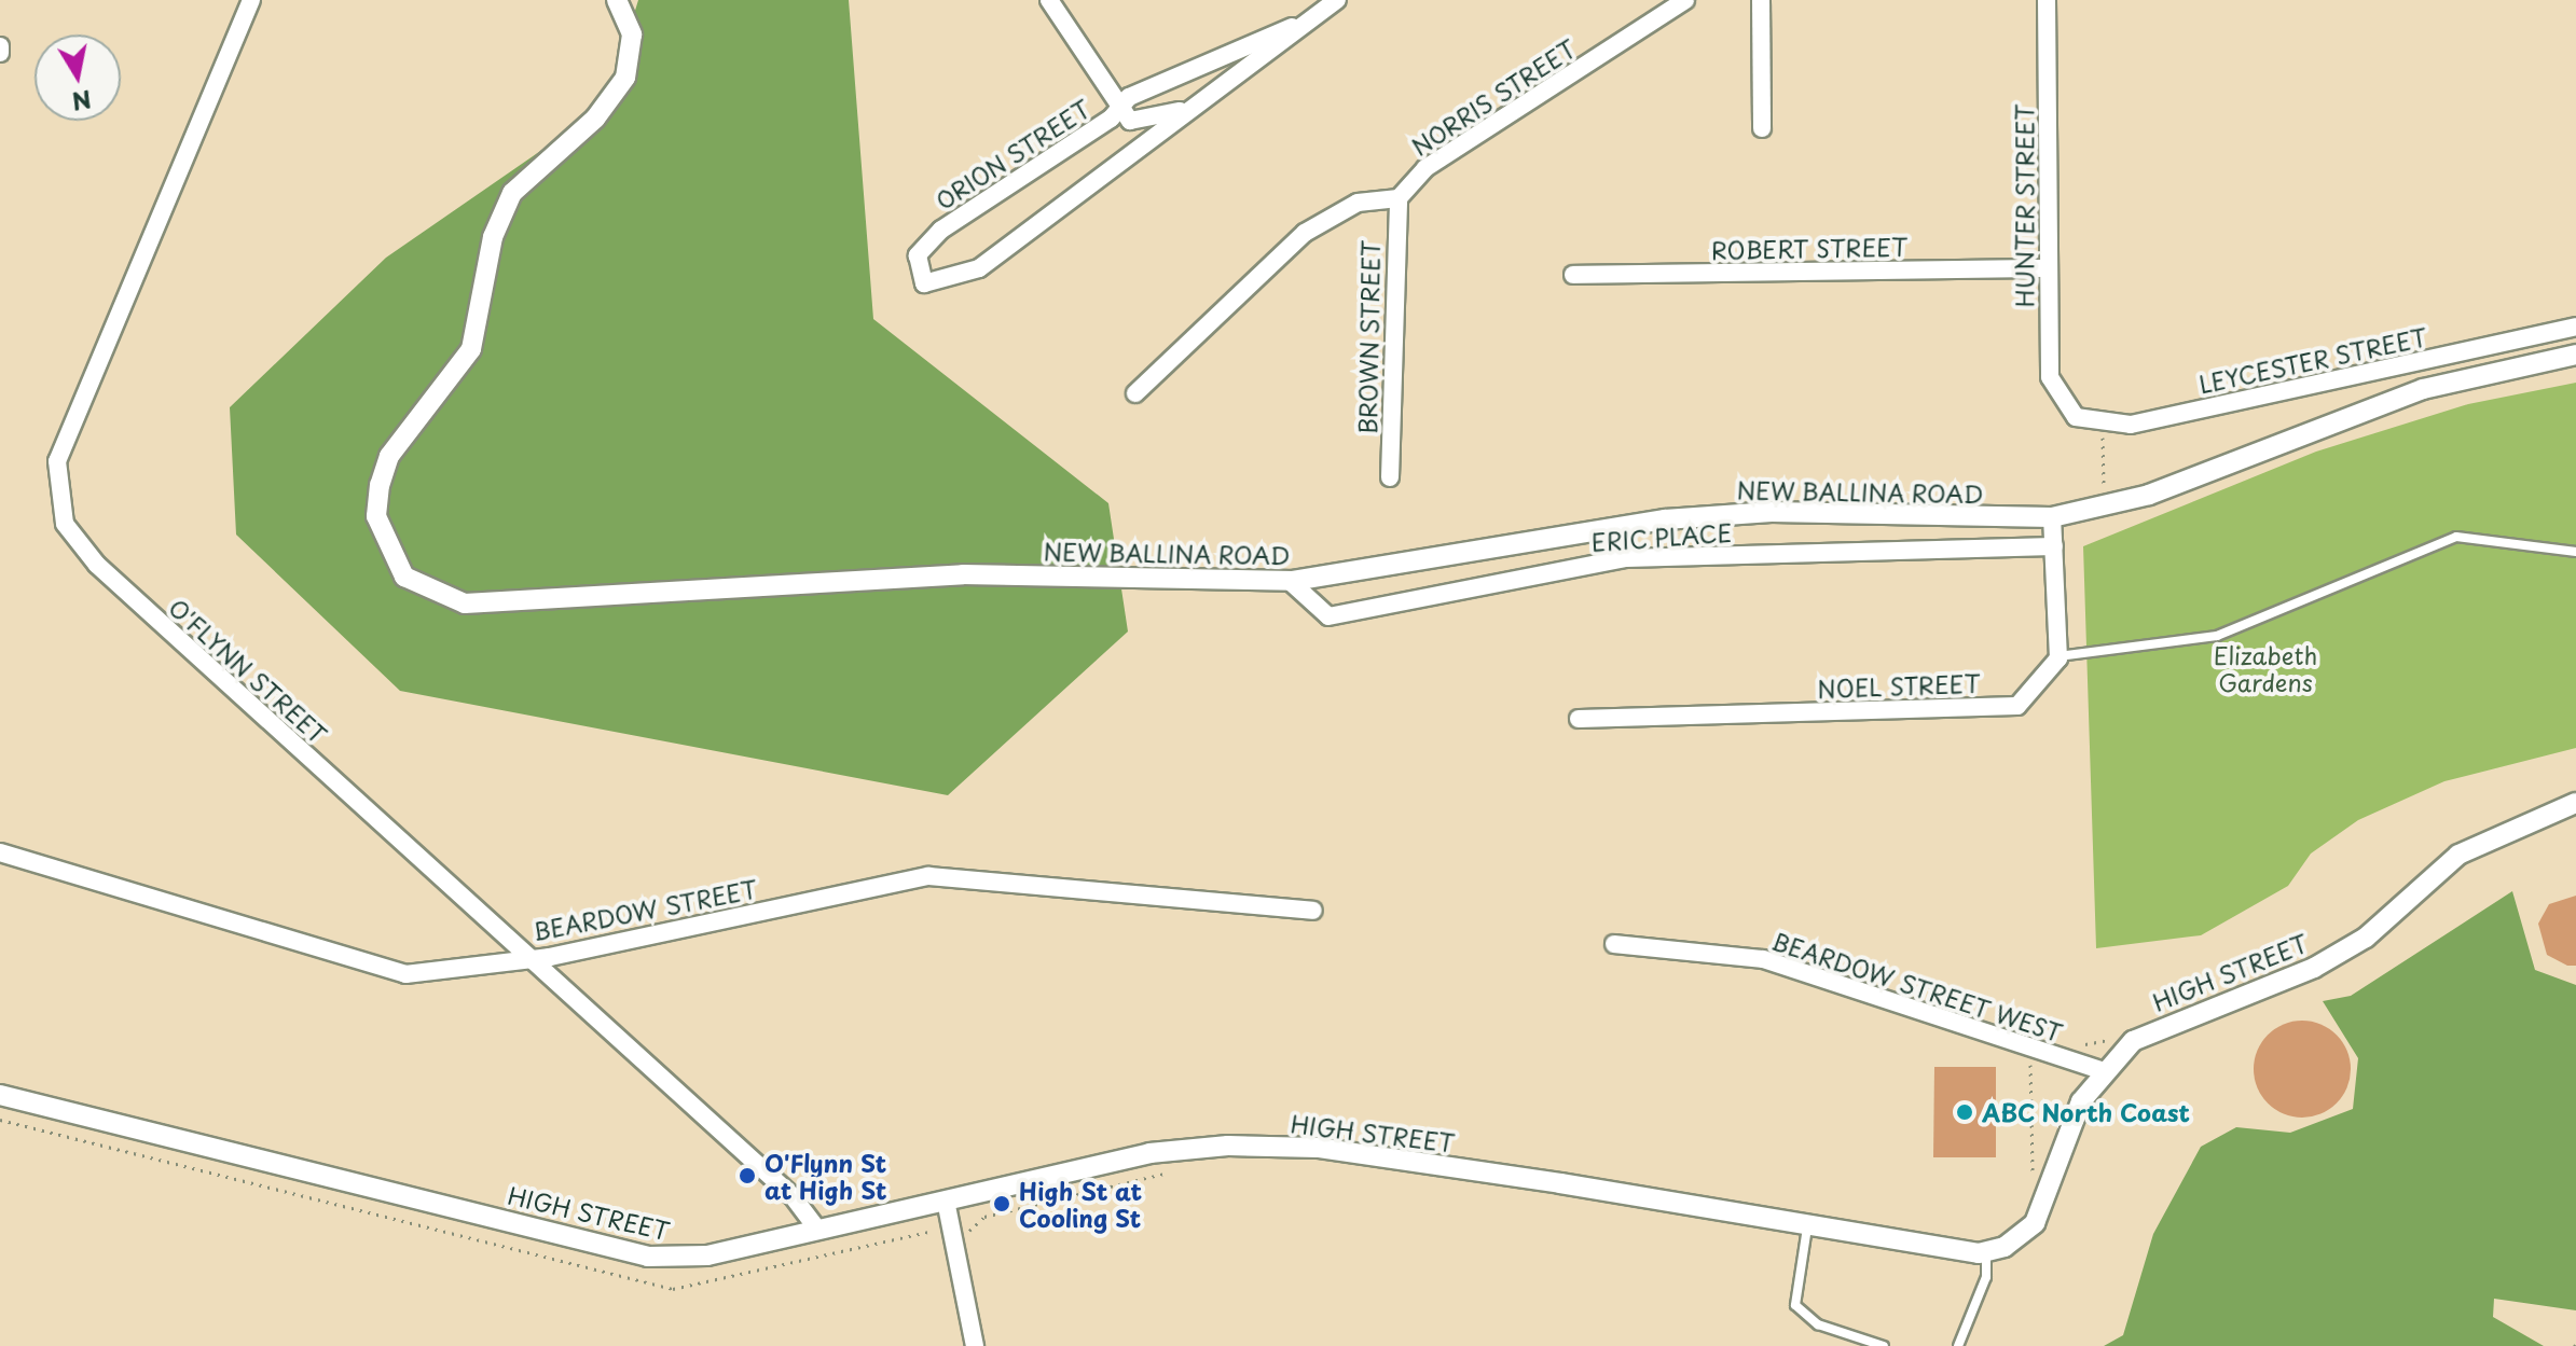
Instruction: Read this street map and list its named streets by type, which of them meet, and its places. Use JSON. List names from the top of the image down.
{
  "streets": {
    "street": [
      "NORRIS STREET",
      "ORION STREET",
      "HUNTER STREET",
      "ROBERT STREET",
      "BROWN STREET",
      "LEYCESTER STREET",
      "NEW BALLINA ROAD",
      "ERIC PLACE",
      "O'FLYNN STREET",
      "NOEL STREET",
      "BEARDOW STREET",
      "HIGH STREET",
      "BEARDOW STREET WEST"
    ]
  },
  "crossings": [
    ["NORRIS STREET", "BROWN STREET"],
    ["HUNTER STREET", "ROBERT STREET"],
    ["HUNTER STREET", "LEYCESTER STREET"],
    ["NEW BALLINA ROAD", "ERIC PLACE"],
    ["O'FLYNN STREET", "BEARDOW STREET"],
    ["O'FLYNN STREET", "HIGH STREET"],
    ["HIGH STREET", "BEARDOW STREET WEST"]
  ],
  "parks": ["Elizabeth Gardens"],
  "places": ["ABC North Coast", "O'Flynn St at High St", "High St at Cooling St"],
  "north": "bottom"
}
